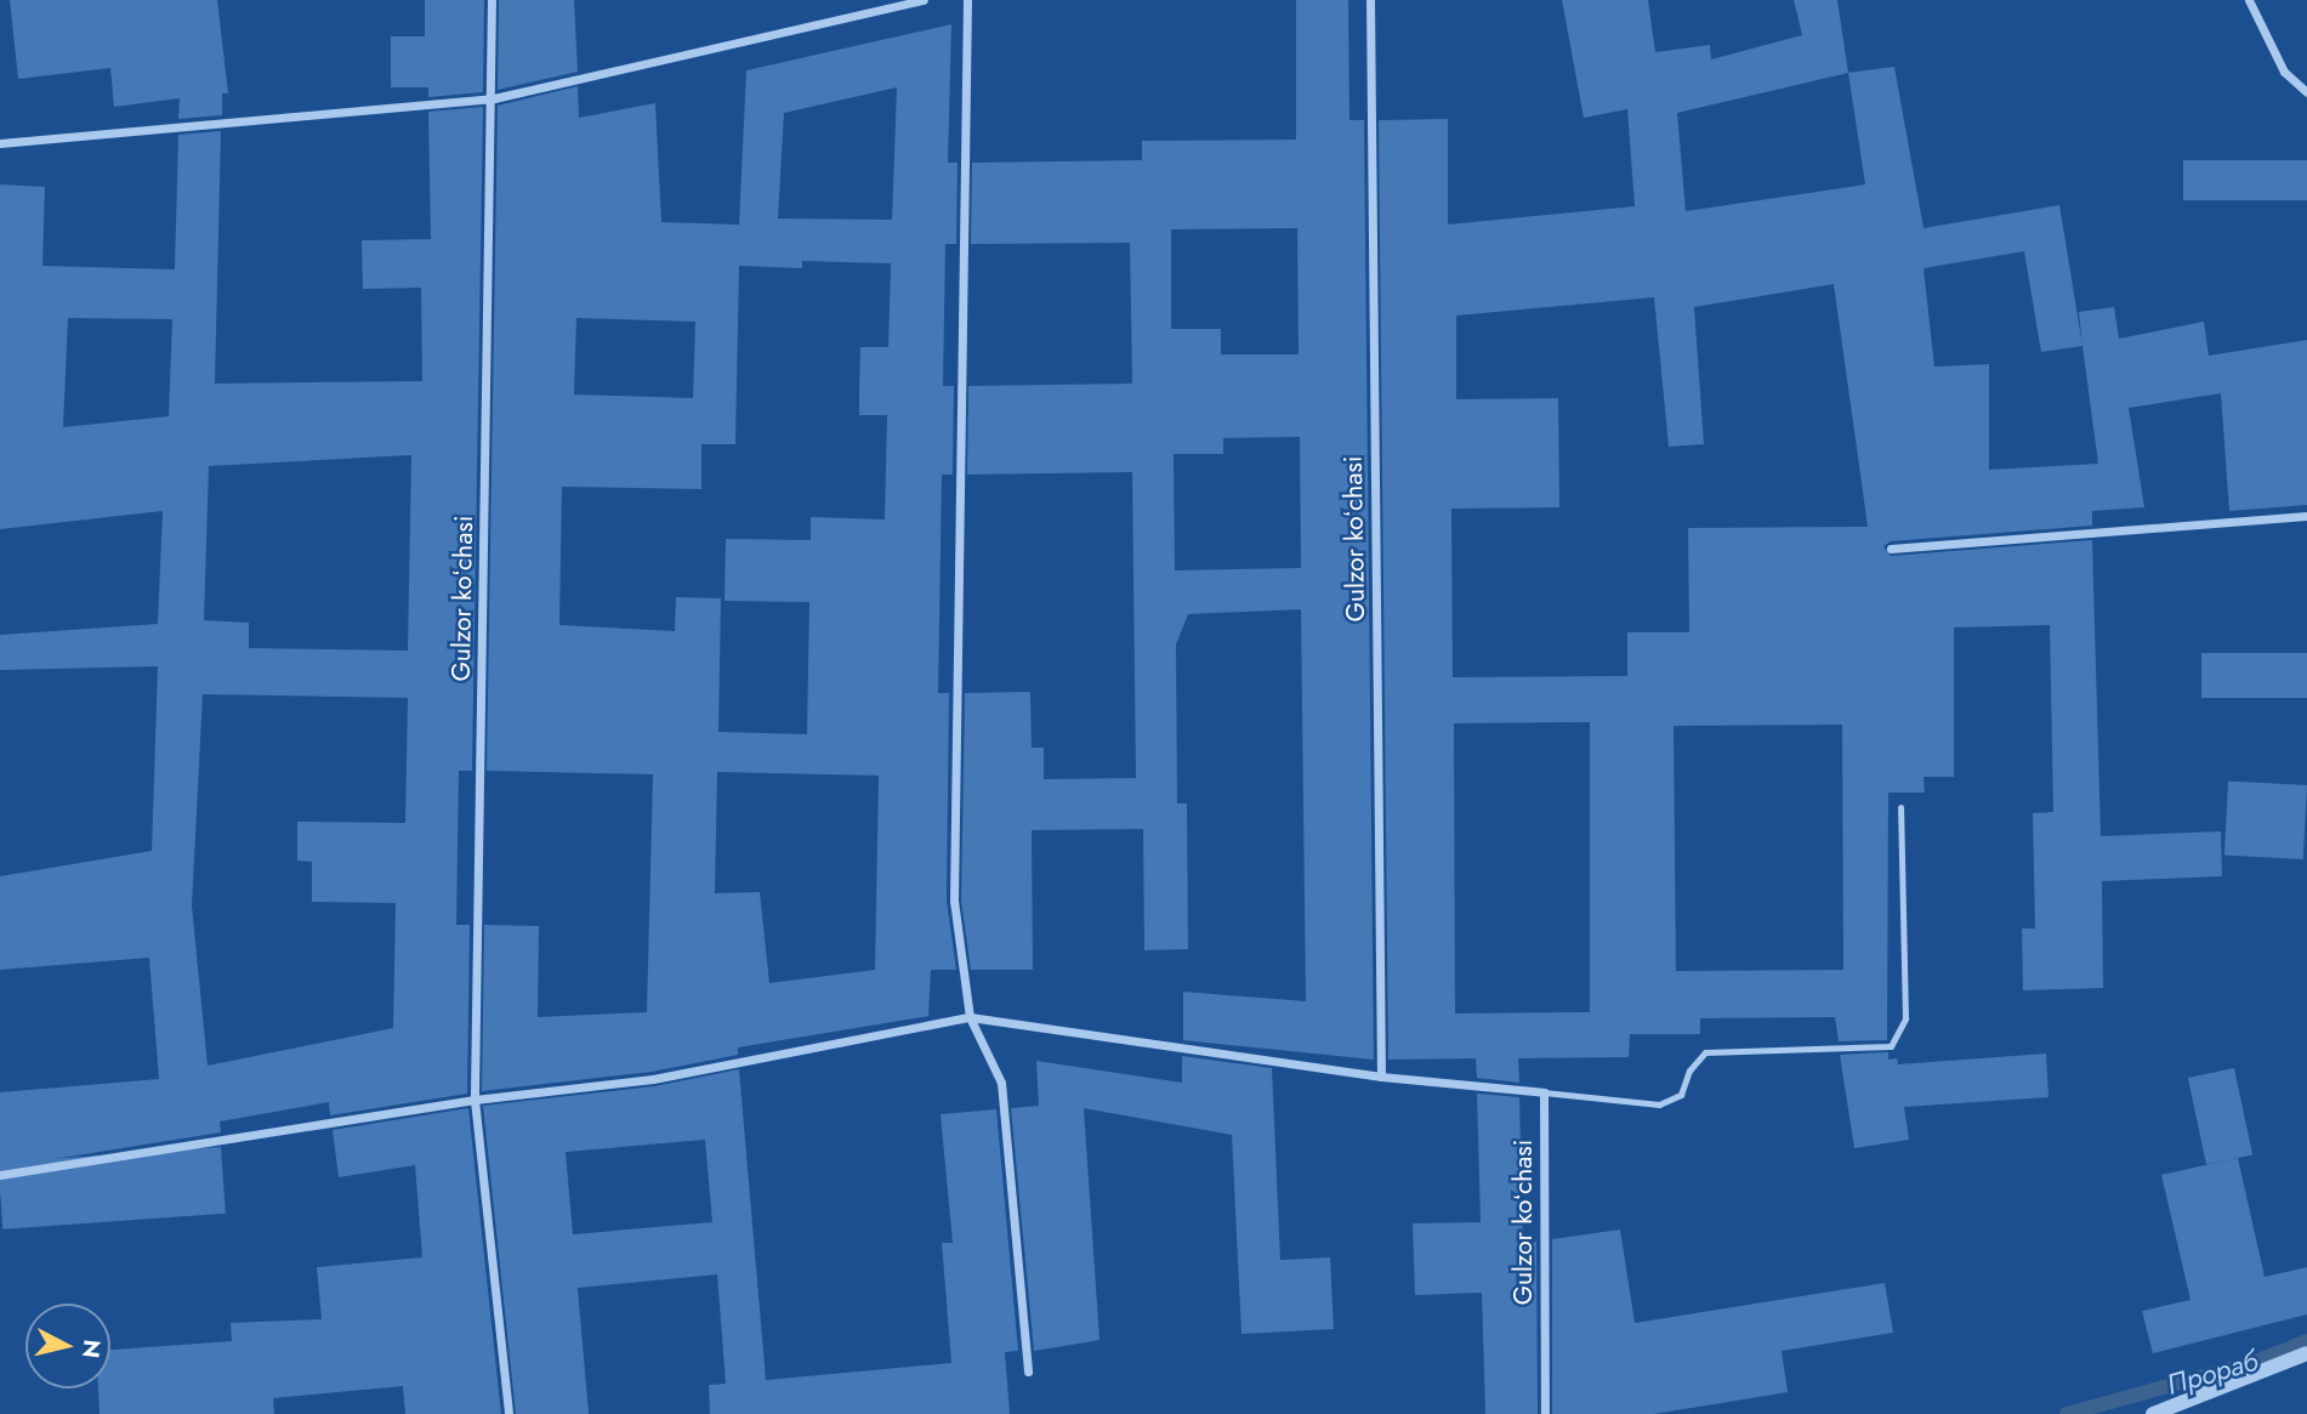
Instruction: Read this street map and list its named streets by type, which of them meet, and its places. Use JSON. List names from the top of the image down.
{
  "streets": {
    "street": ["Gulzor koʻchasi"]
  },
  "water": ["Прораб"],
  "north": "right"
}
